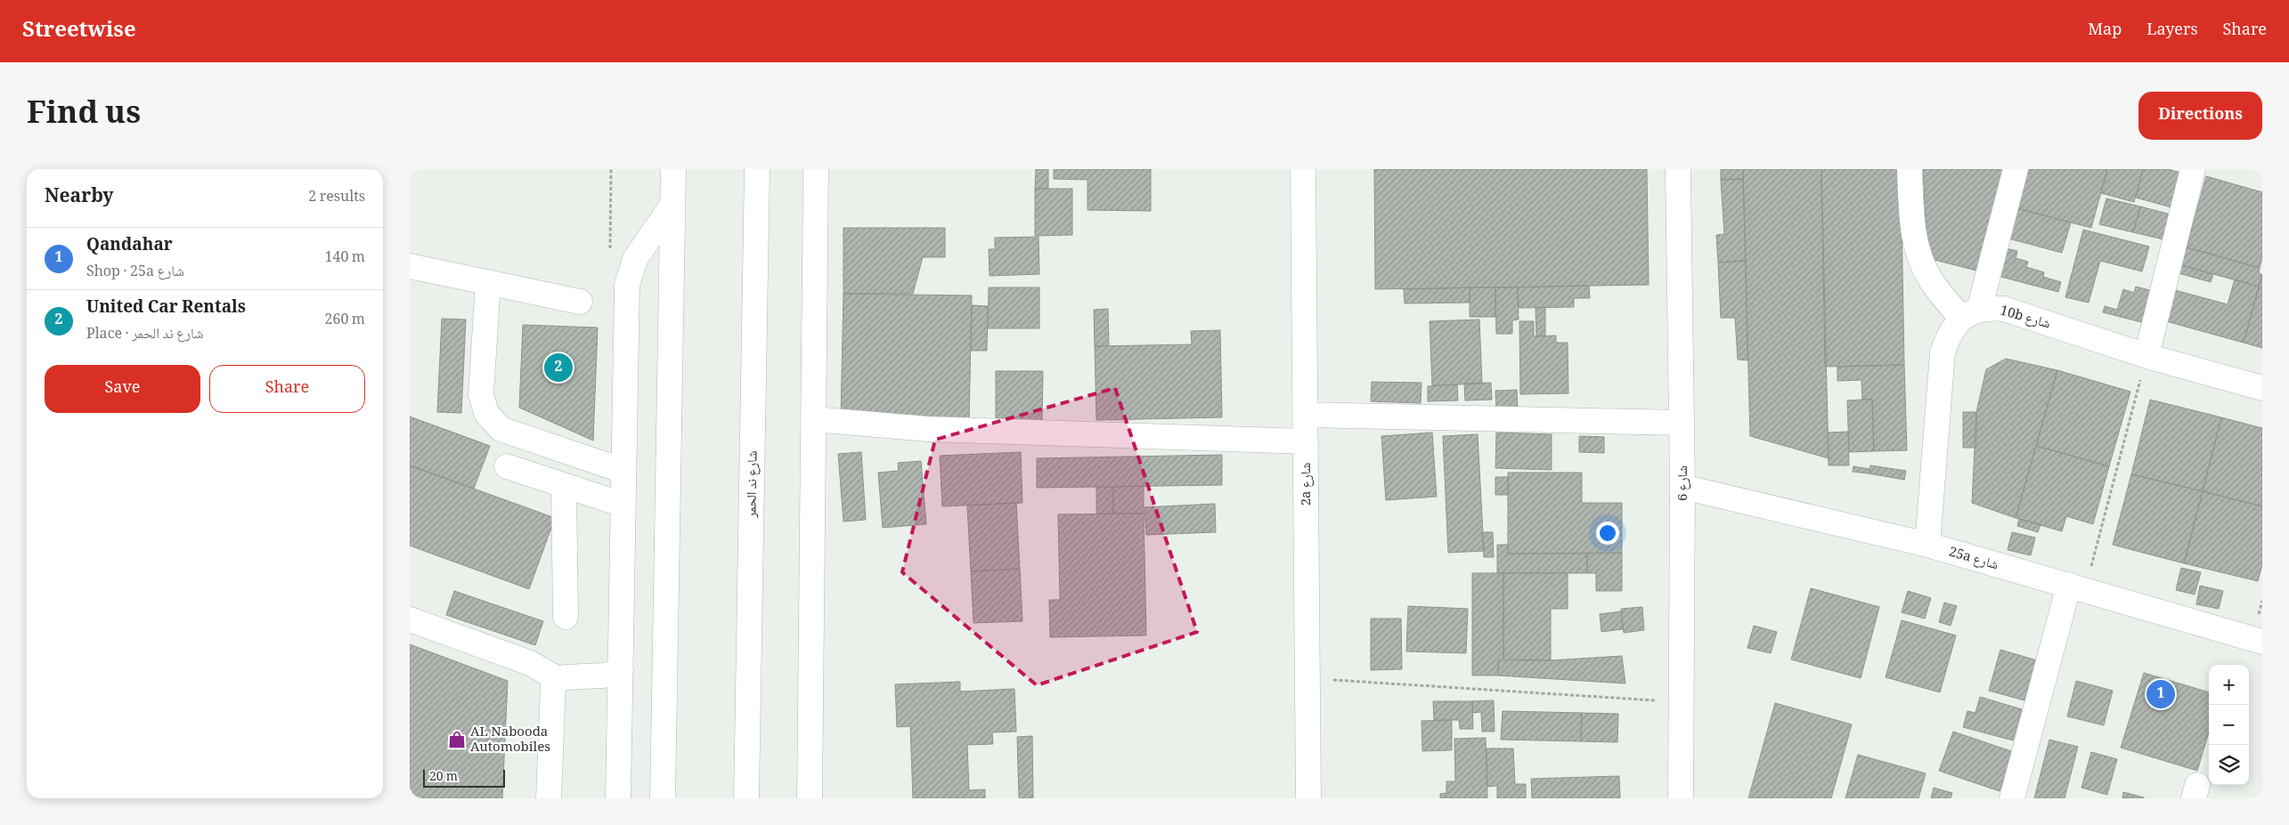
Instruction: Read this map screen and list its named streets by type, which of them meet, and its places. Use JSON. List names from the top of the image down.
{
  "streets": {
    "street": [
      "10b شارع",
      "شارع 6",
      "شارع ند الحمر",
      "2a شارع",
      "25a شارع"
    ]
  },
  "crossings": [
    ["شارع 6", "25a شارع"]
  ],
  "places": {
    "shop": ["AL Nabooda Automobiles"]
  },
  "scale_bar": "20 m",
  "page": {
    "header": "Streetwise",
    "nav": ["Map", "Layers", "Share"],
    "title": "Find us",
    "buttons": [
      "Directions",
      ["Save", "Share"]
    ],
    "heading": ["Nearby", "2 results"],
    "list": [
      {
        "mark": "1",
        "name": "Qandahar",
        "note": "Shop · 25a شارع",
        "value": "140 m"
      },
      {
        "mark": "2",
        "name": "United Car Rentals",
        "note": "Place · شارع ند الحمر",
        "value": "260 m"
      }
    ],
    "pins": ["2", "1"],
    "map_buttons": ["+", "−"],
    "scale": "20 m"
  }
}
